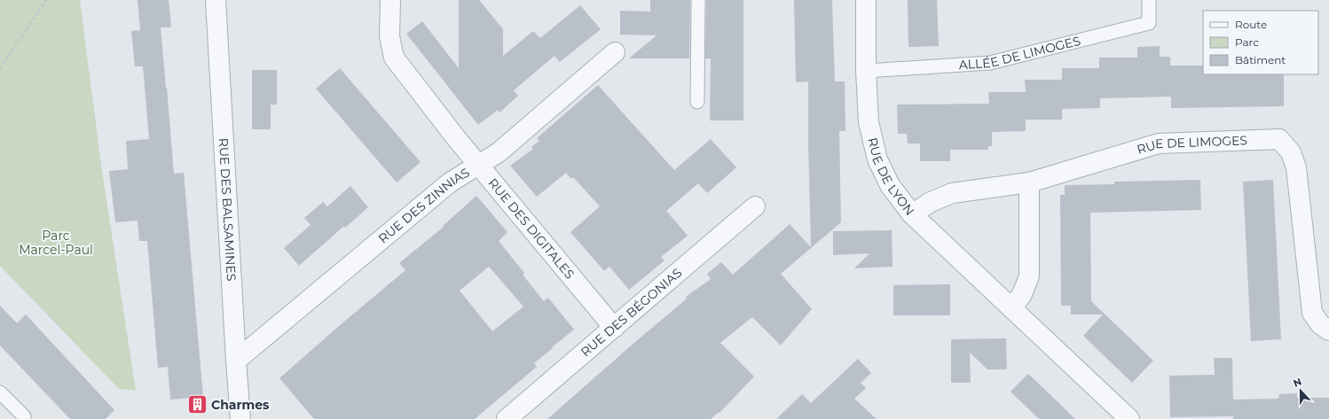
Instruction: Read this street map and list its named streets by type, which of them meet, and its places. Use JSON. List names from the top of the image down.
{
  "streets": {
    "street": [
      "RUE DE LIMOGES",
      "RUE DE LYON",
      "RUE DES ZINNIAS",
      "RUE DES BALSAMINES",
      "RUE DES DIGITALES",
      "RUE DES BÉGONIAS"
    ],
    "lane": ["ALLÉE DE LIMOGES"]
  },
  "crossings": [
    ["ALLÉE DE LIMOGES", "RUE DE LYON"],
    ["RUE DE LIMOGES", "RUE DE LYON"],
    ["RUE DES ZINNIAS", "RUE DES BALSAMINES"],
    ["RUE DES ZINNIAS", "RUE DES DIGITALES"],
    ["RUE DES DIGITALES", "RUE DES BÉGONIAS"]
  ],
  "parks": ["Parc Marcel-Paul"],
  "places": {
    "building": ["Charmes"]
  },
  "legend": ["Route", "Parc", "Bâtiment"],
  "north": "top"
}
